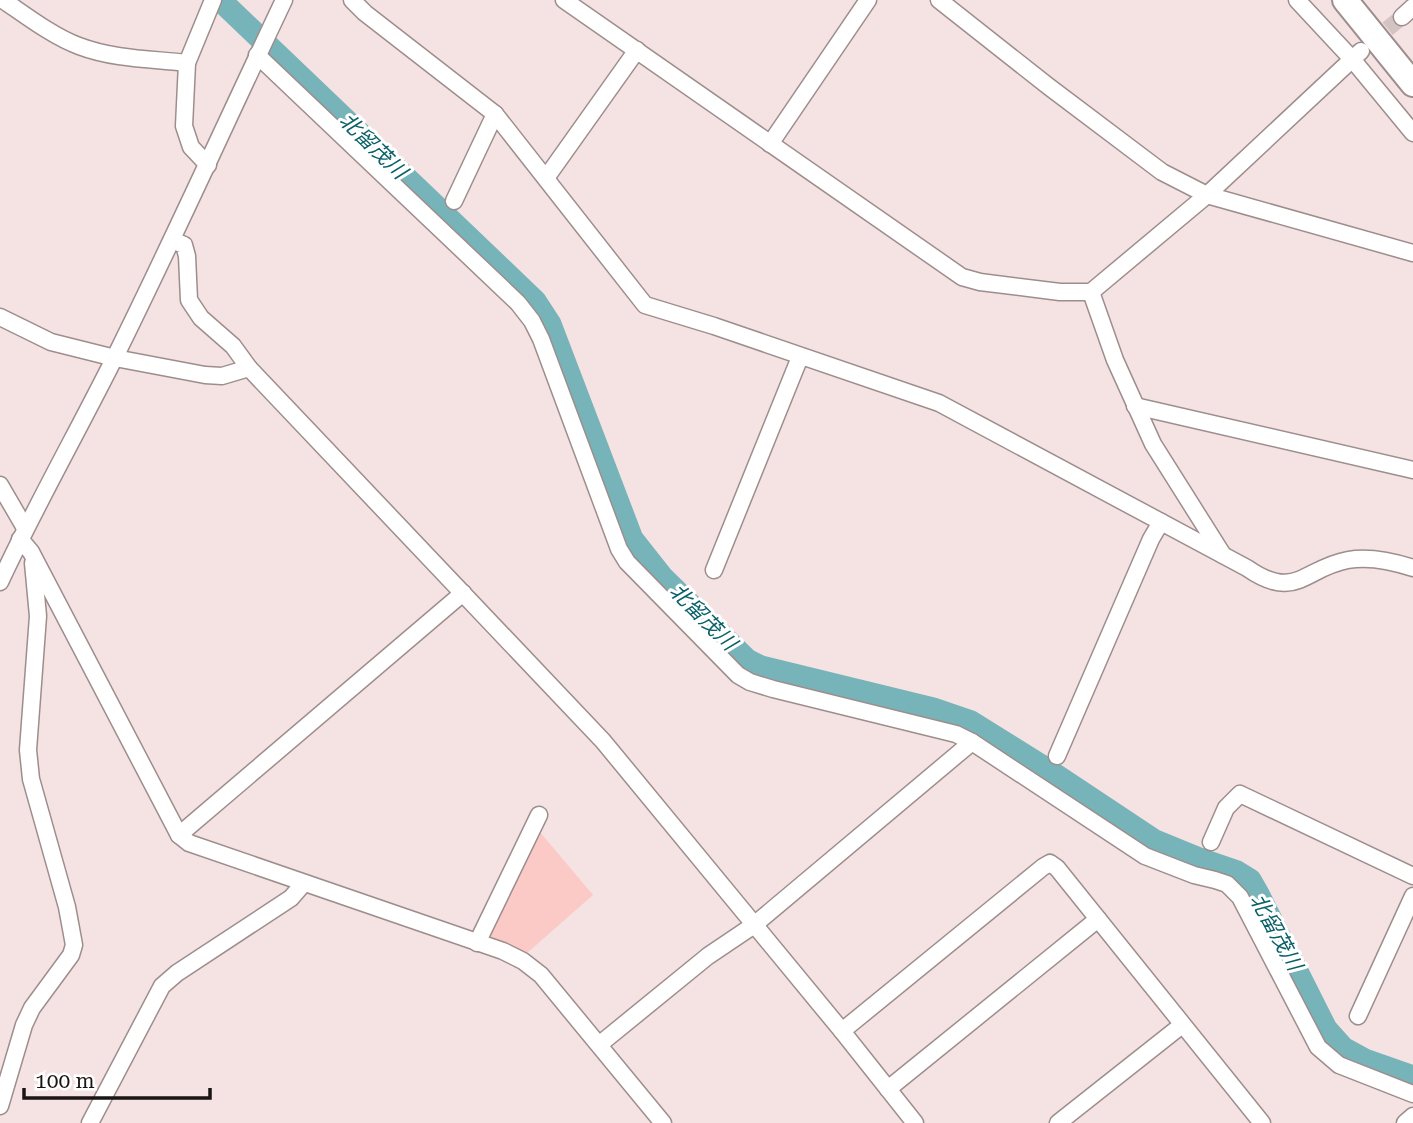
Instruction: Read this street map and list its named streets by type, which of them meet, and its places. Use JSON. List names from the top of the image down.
{
  "water": ["北留茂川"],
  "scale_bar": "100 m"
}
